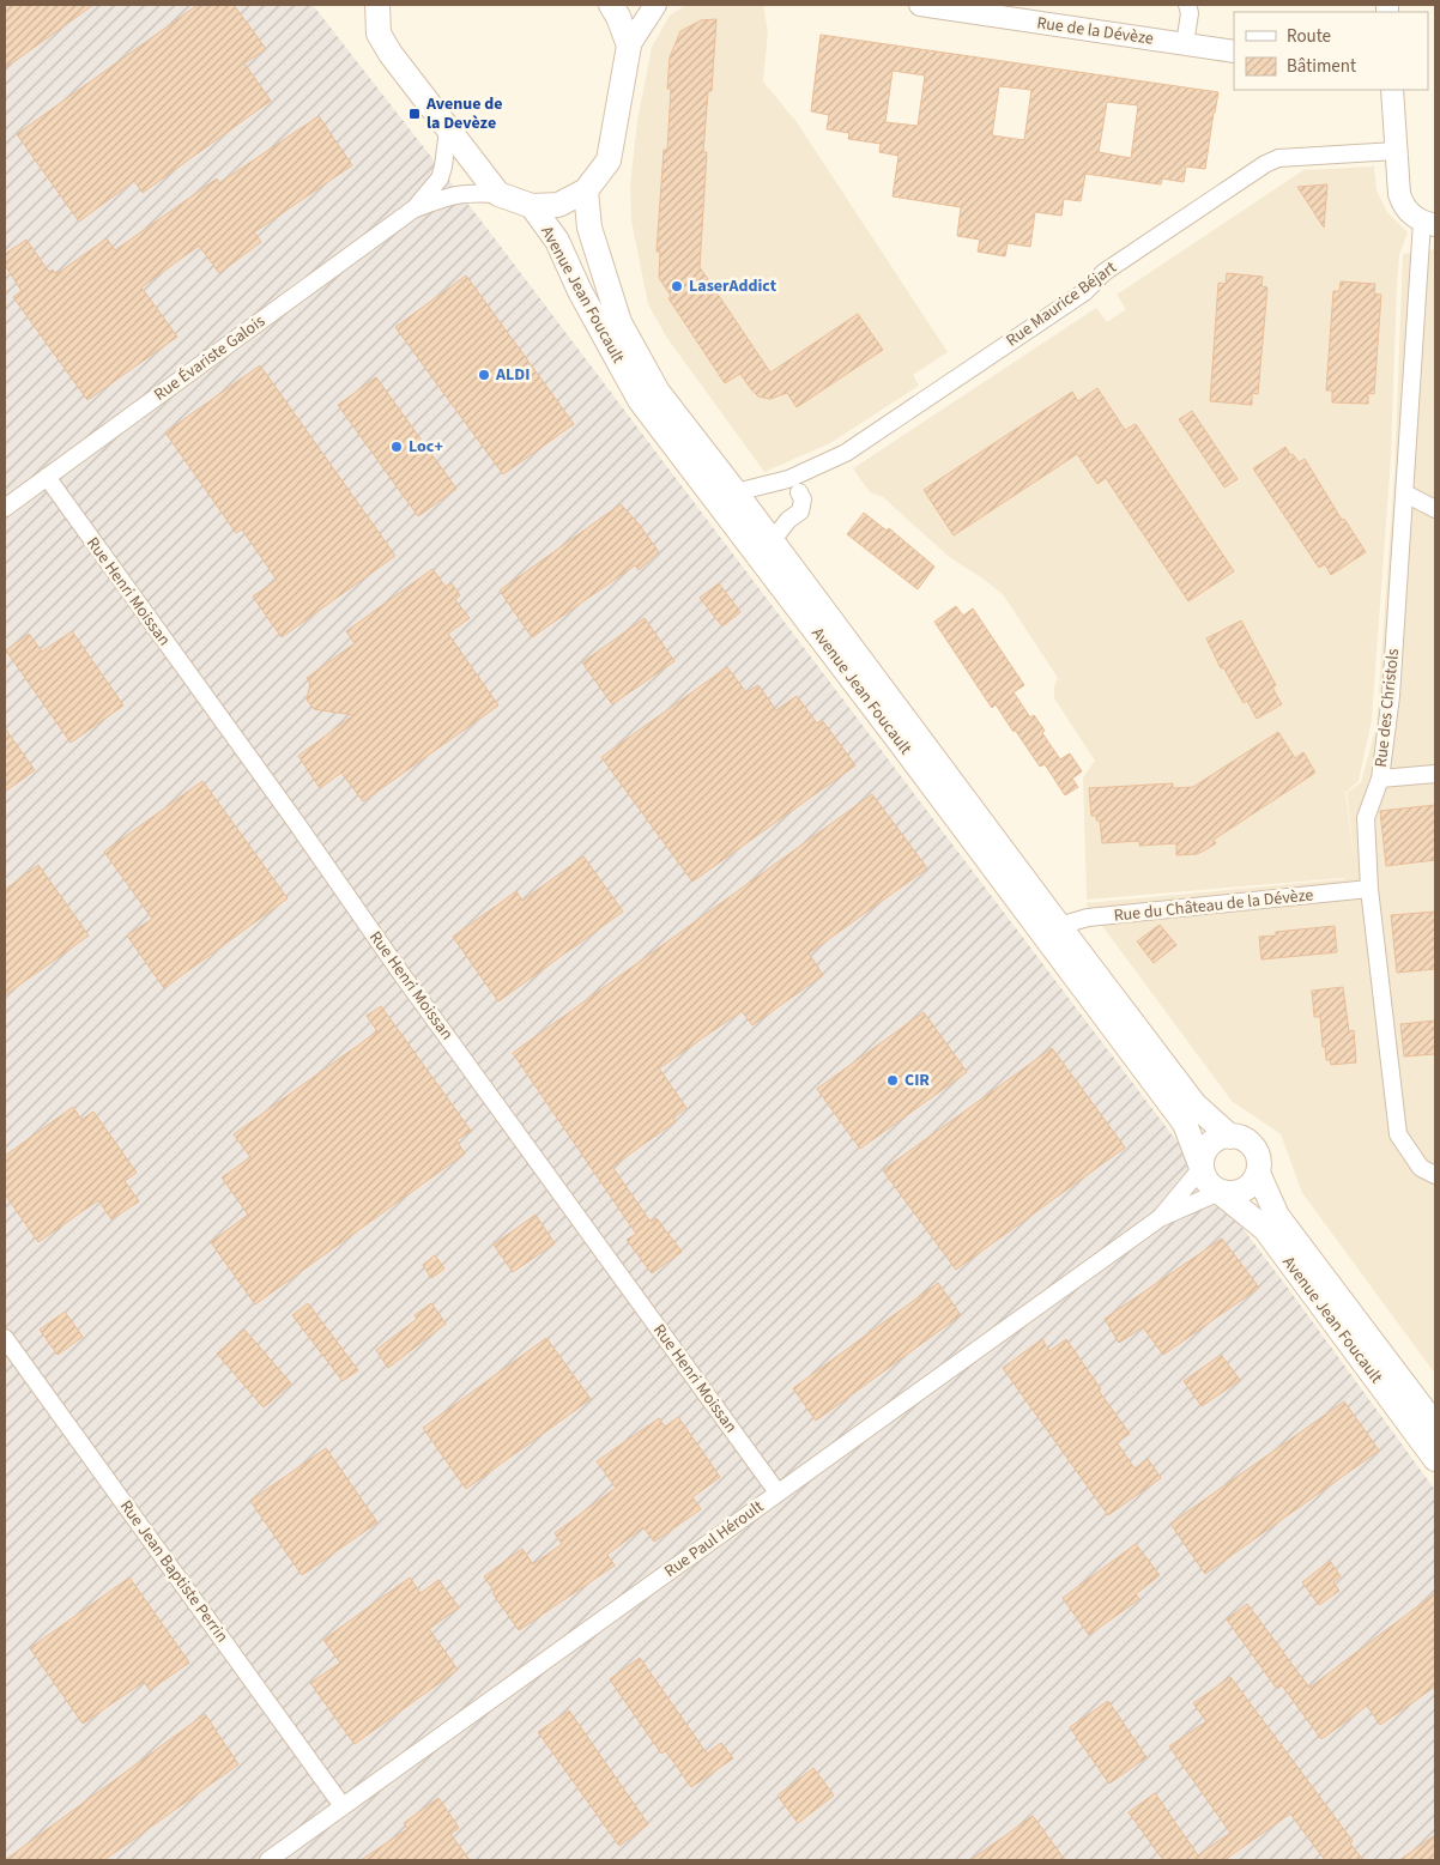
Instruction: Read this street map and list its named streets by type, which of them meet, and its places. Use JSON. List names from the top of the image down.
{
  "streets": {
    "main road": ["Avenue Jean Foucault"],
    "street": [
      "Rue de la Dévèze",
      "Rue Maurice Béjart",
      "Rue Évariste Galois",
      "Rue Henri Moissan",
      "Rue des Christols",
      "Rue du Château de la Dévèze",
      "Rue Paul Héroult",
      "Rue Jean Baptiste Perrin"
    ]
  },
  "crossings": [
    ["Avenue Jean Foucault", "Rue Maurice Béjart"],
    ["Avenue Jean Foucault", "Rue du Château de la Dévèze"],
    ["Avenue Jean Foucault", "Rue Paul Héroult"],
    ["Rue Évariste Galois", "Rue Henri Moissan"],
    ["Rue Henri Moissan", "Rue Paul Héroult"],
    ["Rue des Christols", "Rue du Château de la Dévèze"],
    ["Rue Paul Héroult", "Rue Jean Baptiste Perrin"]
  ],
  "places": {
    "transit": ["Avenue de la Devèze"],
    "other": [
      "LaserAddict",
      "ALDI",
      "Loc+",
      "CIR"
    ]
  },
  "legend": ["Route", "Bâtiment"]
}
